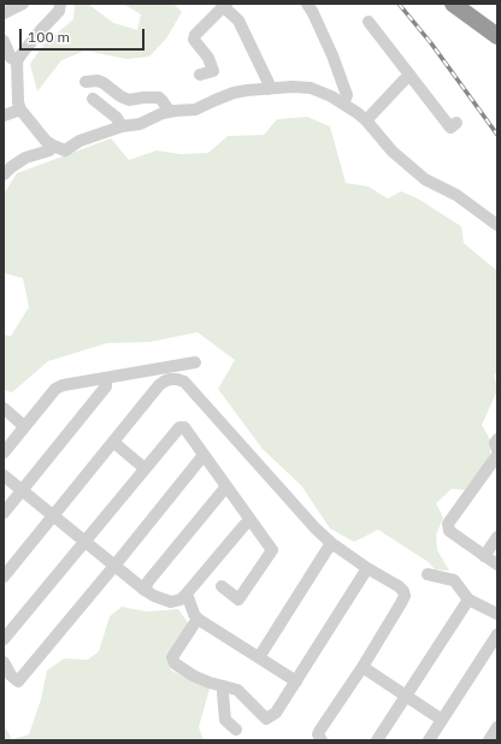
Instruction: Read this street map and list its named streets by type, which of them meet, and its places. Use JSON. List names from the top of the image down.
{
  "scale_bar": "100 m"
}
